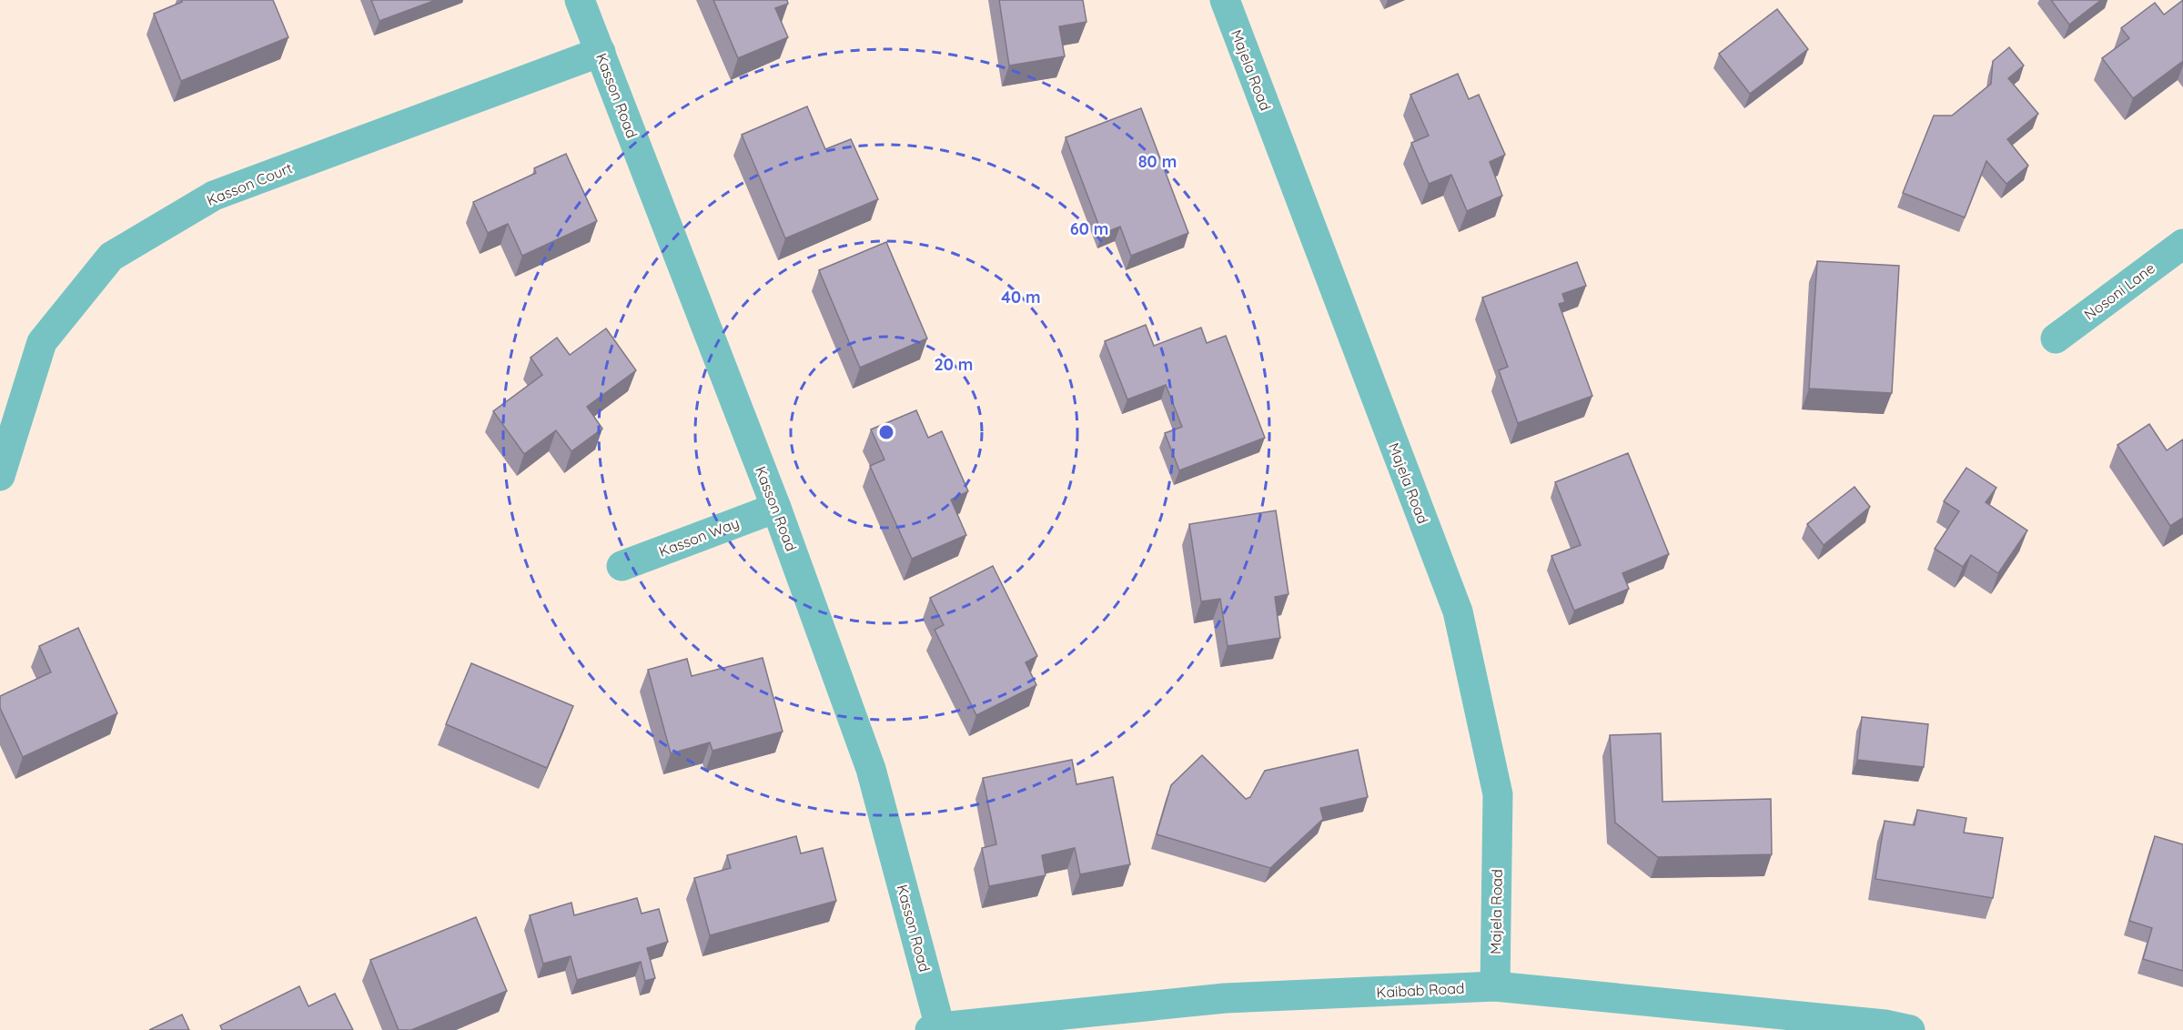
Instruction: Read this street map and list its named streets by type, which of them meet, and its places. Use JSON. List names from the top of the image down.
{
  "streets": {
    "street": [
      "Majela Road",
      "Kasson Road",
      "Kasson Court",
      "Nosoni Lane",
      "Kasson Way",
      "Kaibab Road"
    ]
  },
  "crossings": [
    ["Majela Road", "Kaibab Road"],
    ["Kasson Road", "Kasson Court"],
    ["Kasson Road", "Kasson Way"],
    ["Kasson Road", "Kaibab Road"]
  ],
  "rings": [
    "80 m",
    "60 m",
    "40 m",
    "20 m"
  ]
}
